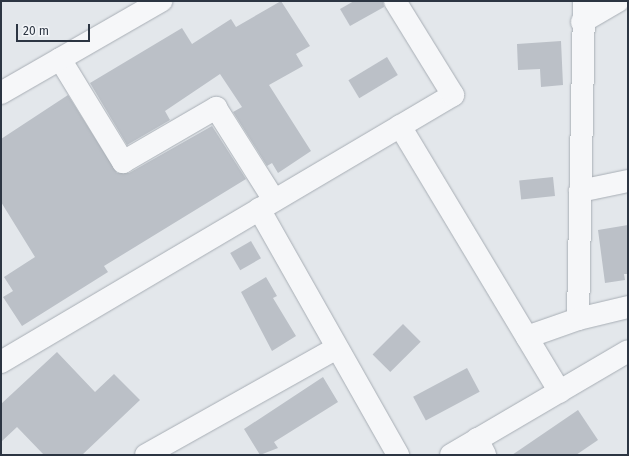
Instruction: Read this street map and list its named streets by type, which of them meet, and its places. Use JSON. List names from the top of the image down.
{
  "scale_bar": "20 m"
}
